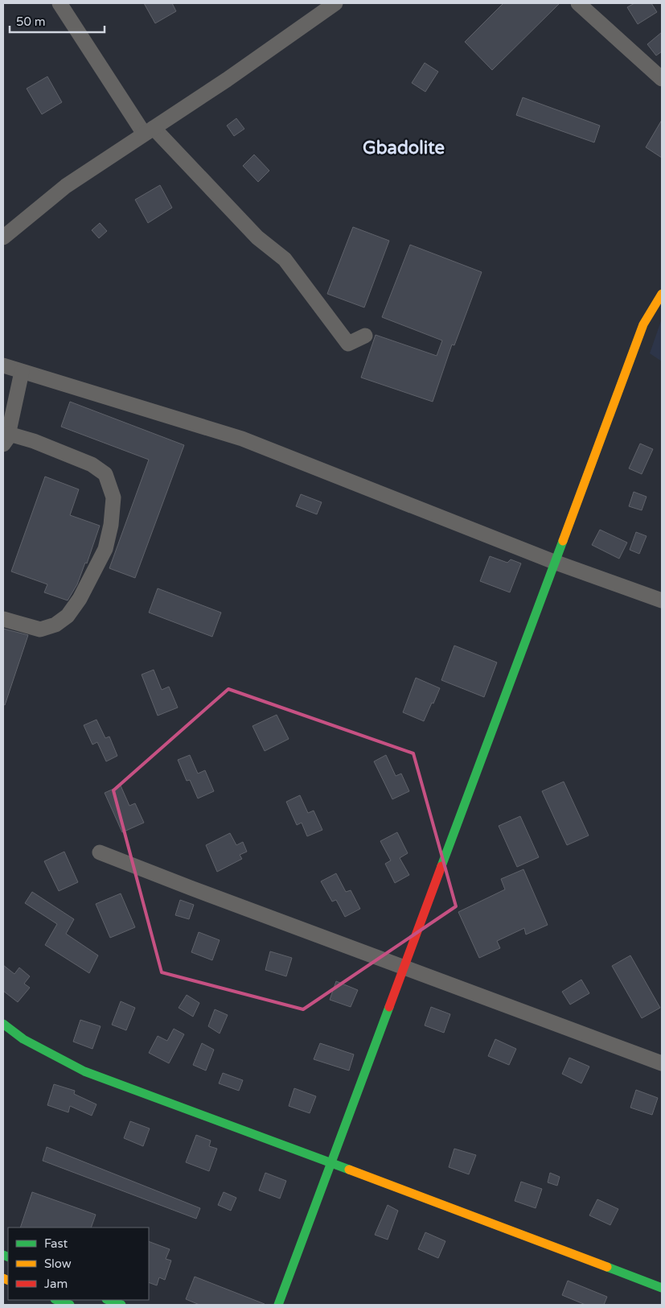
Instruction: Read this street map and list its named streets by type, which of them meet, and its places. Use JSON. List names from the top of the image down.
{
  "districts": ["Gbadolite"],
  "legend": ["Fast", "Slow", "Jam"],
  "scale_bar": "50 m"
}
